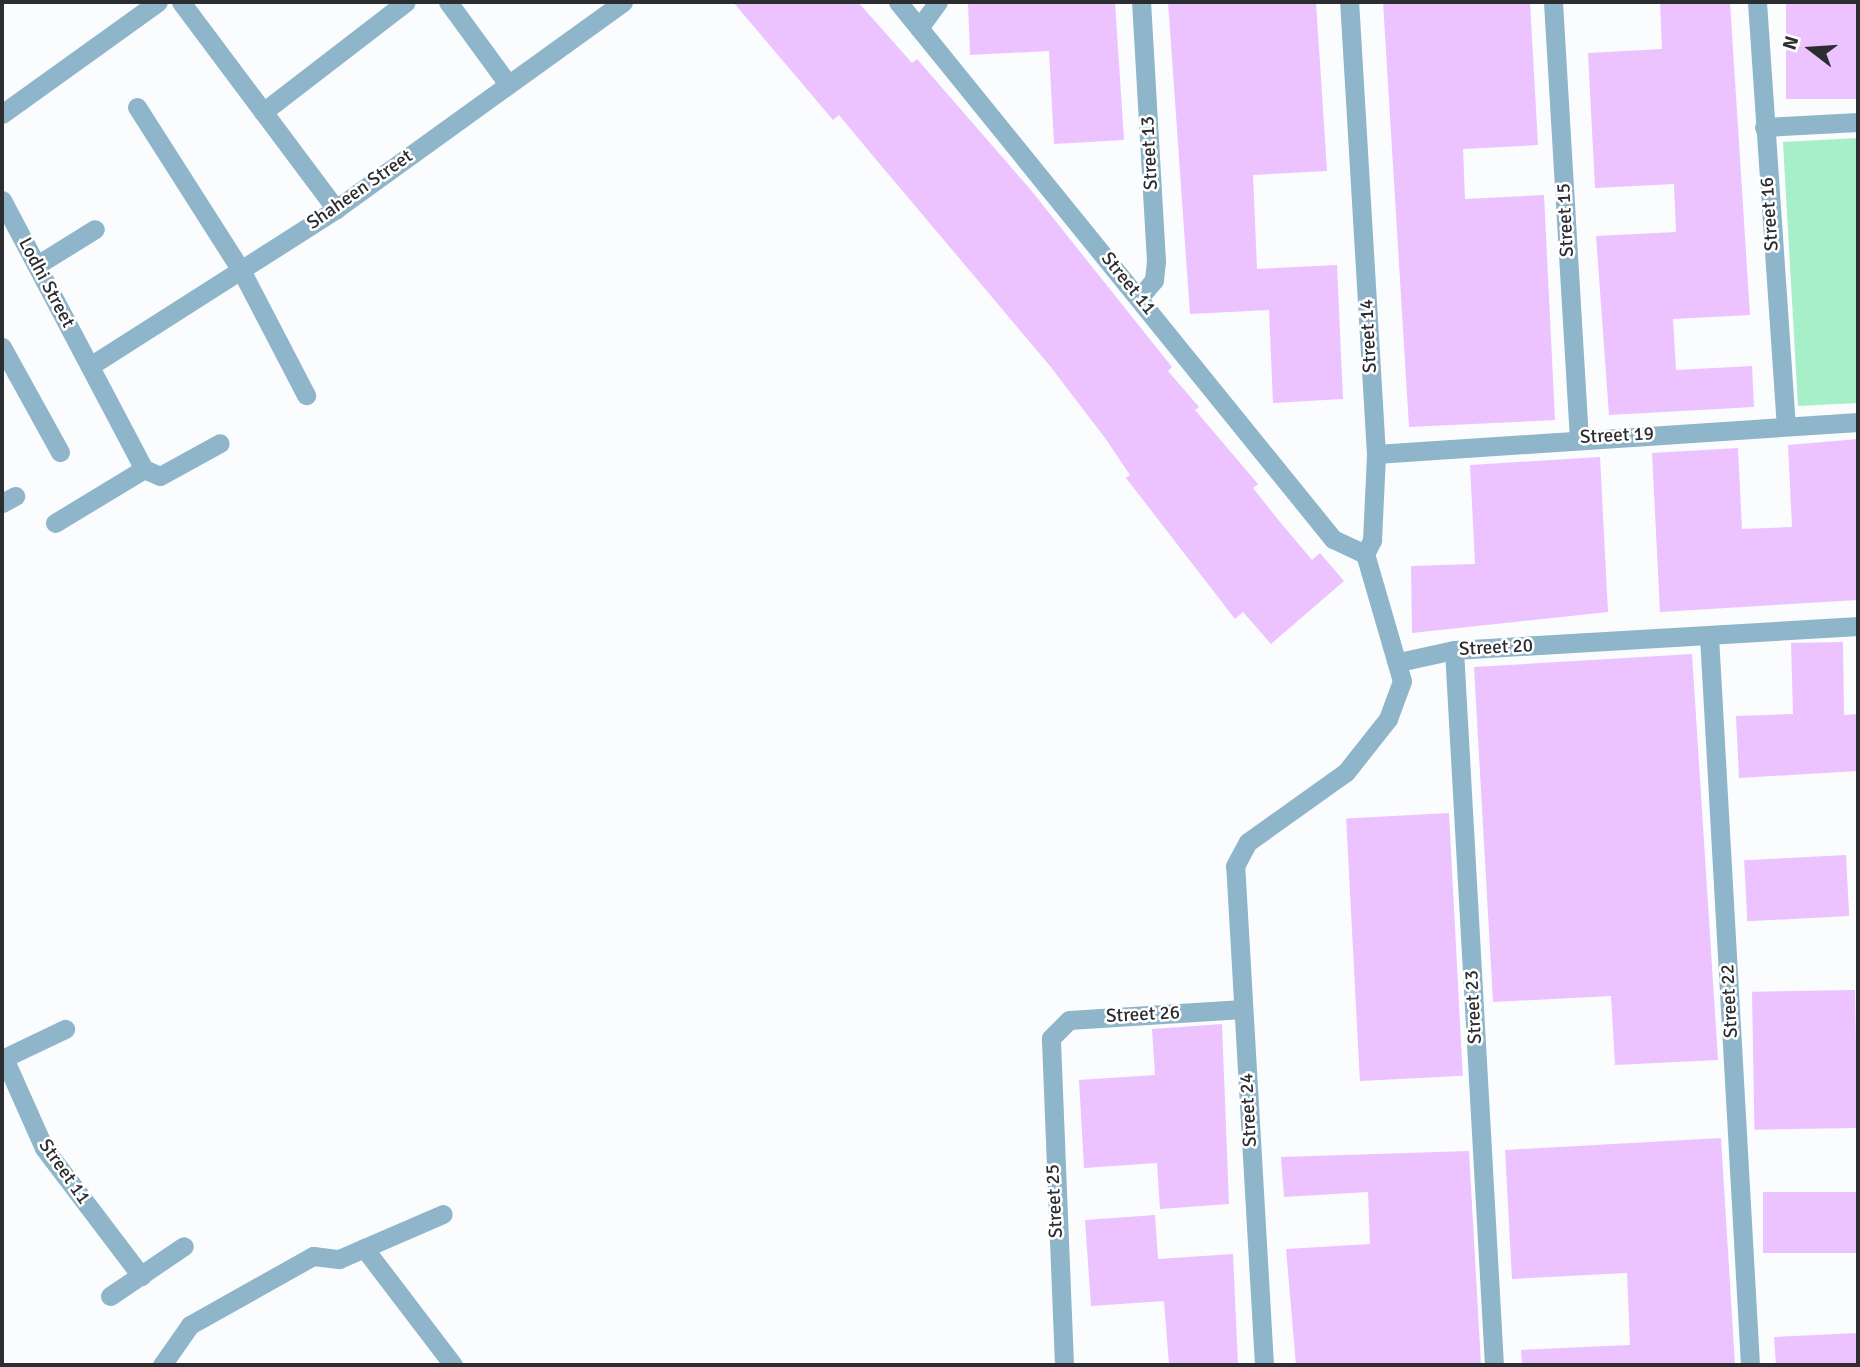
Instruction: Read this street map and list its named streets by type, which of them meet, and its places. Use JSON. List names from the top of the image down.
{
  "streets": {
    "street": [
      "Street 13",
      "Shaheen Street",
      "Street 16",
      "Street 15",
      "Lodhi Street",
      "Street 11",
      "Street 14",
      "Street 19",
      "Street 20",
      "Street 22",
      "Street 23",
      "Street 26",
      "Street 24",
      "Street 25"
    ]
  },
  "crossings": [
    ["Street 13", "Street 11"],
    ["Shaheen Street", "Lodhi Street"],
    ["Street 16", "Street 19"],
    ["Street 15", "Street 19"],
    ["Street 11", "Street 14"],
    ["Street 14", "Street 19"],
    ["Street 20", "Street 22"],
    ["Street 20", "Street 23"],
    ["Street 20", "Street 24"],
    ["Street 26", "Street 24"],
    ["Street 26", "Street 25"]
  ],
  "north": "left"
}
